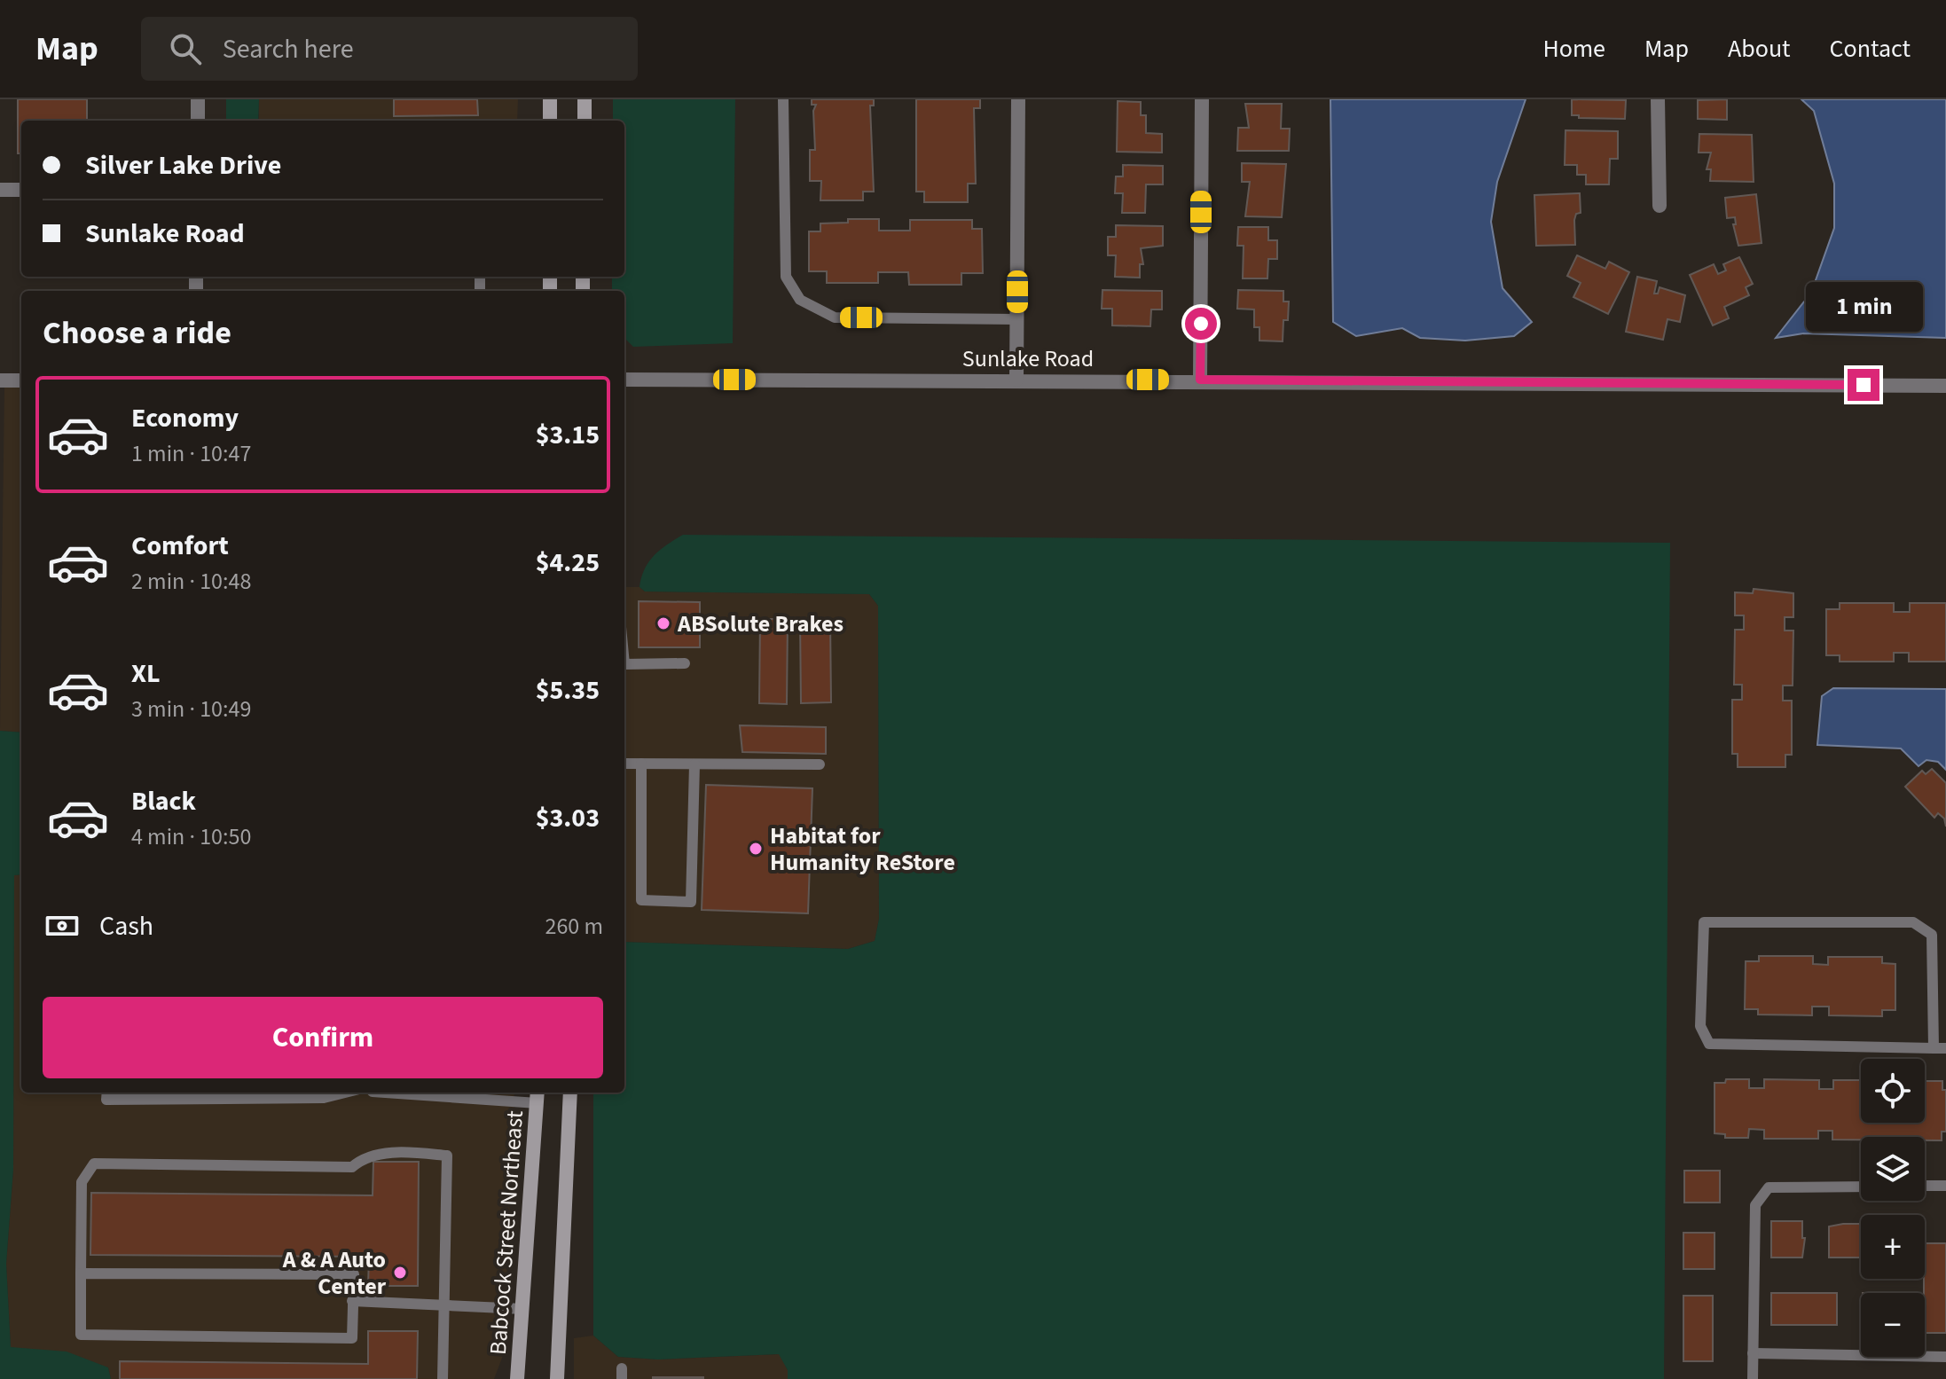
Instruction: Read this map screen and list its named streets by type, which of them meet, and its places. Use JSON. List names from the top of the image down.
{
  "streets": {
    "main road": ["Babcock Street Northeast"],
    "street": ["Sunlake Road"]
  },
  "places": ["ABSolute Brakes", "Habitat for Humanity ReStore", "A & A Auto Center"],
  "page": {
    "header": "Map",
    "search": "Search here",
    "nav": [
      "Home",
      "Map",
      "About",
      "Contact"
    ],
    "banner": ["Silver Lake Drive", "Sunlake Road"],
    "bubble": "1 min",
    "heading": "Choose a ride",
    "list": [
      {
        "name": "Economy",
        "note": "1 min · 10:47",
        "value": "$3.15"
      },
      {
        "name": "Comfort",
        "note": "2 min · 10:48",
        "value": "$4.25"
      },
      {
        "name": "XL",
        "note": "3 min · 10:49",
        "value": "$5.35"
      },
      {
        "name": "Black",
        "note": "4 min · 10:50",
        "value": "$3.03"
      }
    ],
    "pay": ["Cash", "260 m"],
    "buttons": "Confirm",
    "map_buttons": ["+", "−"]
  }
}
